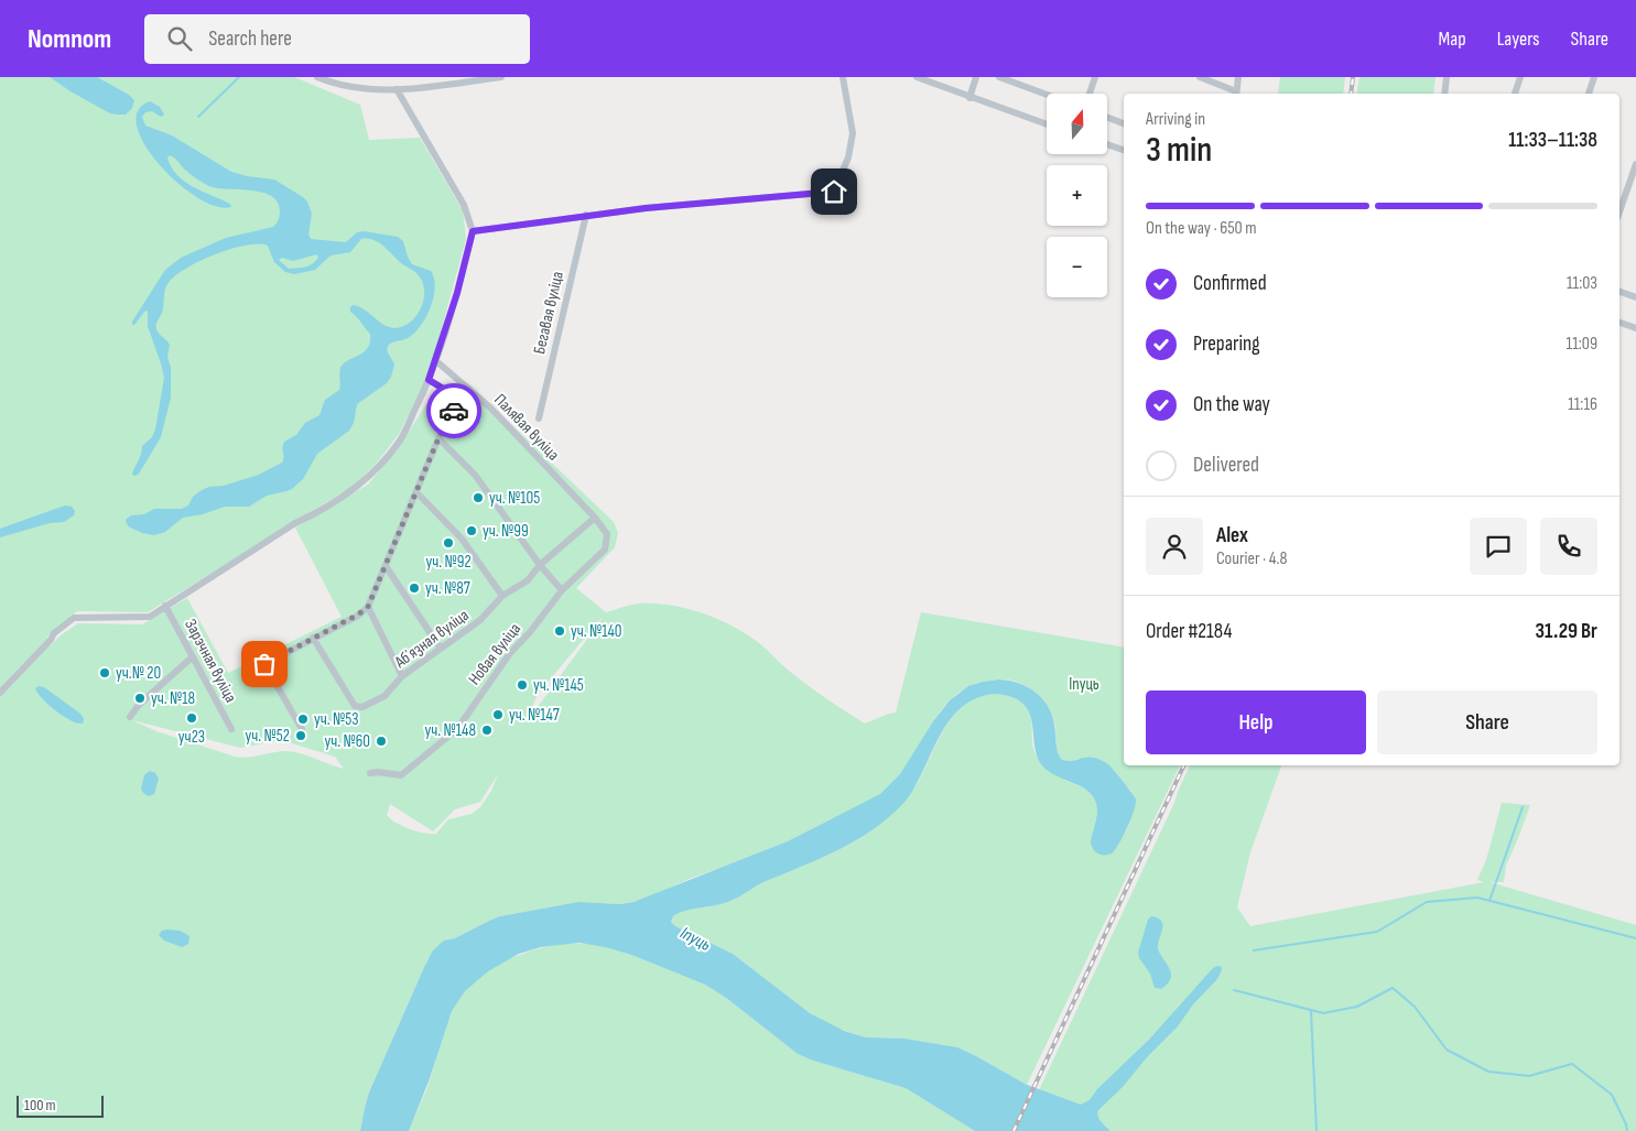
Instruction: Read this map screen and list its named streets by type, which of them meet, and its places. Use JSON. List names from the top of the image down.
{
  "streets": {
    "street": [
      "Бегавая вуліца",
      "Палявая вуліца",
      "Абʼязная вуліца",
      "Новая вуліца",
      "Зарэчная вуліца"
    ]
  },
  "crossings": [
    ["Палявая вуліца", "Абʼязная вуліца"],
    ["Палявая вуліца", "Новая вуліца"],
    ["Абʼязная вуліца", "Новая вуліца"]
  ],
  "water": ["Іпуць"],
  "parks": ["Іпуць"],
  "places": [
    "уч. №105",
    "уч. №99",
    "уч. №92",
    "уч. №87",
    "уч. №140",
    "уч.№ 20",
    "уч. №145",
    "уч. №18",
    "уч. №147",
    "уч23",
    "уч. №53",
    "уч. №148",
    "уч. №52",
    "уч. №60"
  ],
  "scale_bar": "100 m",
  "north": "top",
  "page": {
    "header": "Nomnom",
    "search": "Search here",
    "nav": ["Map", "Layers", "Share"],
    "map_buttons": ["+", "−"],
    "heading": ["3 min", "Arriving in", "11:33–11:38"],
    "panel": [
      "Alex",
      "Courier · 4.8",
      "Order #2184",
      "31.29 Br"
    ],
    "bar": "On the way · 650 m",
    "list": [
      ["Confirmed", "11:03"],
      ["Preparing", "11:09"],
      ["On the way", "11:16"],
      "Delivered"
    ],
    "buttons": ["Help", "Share"],
    "scale": "100 m"
  }
}
